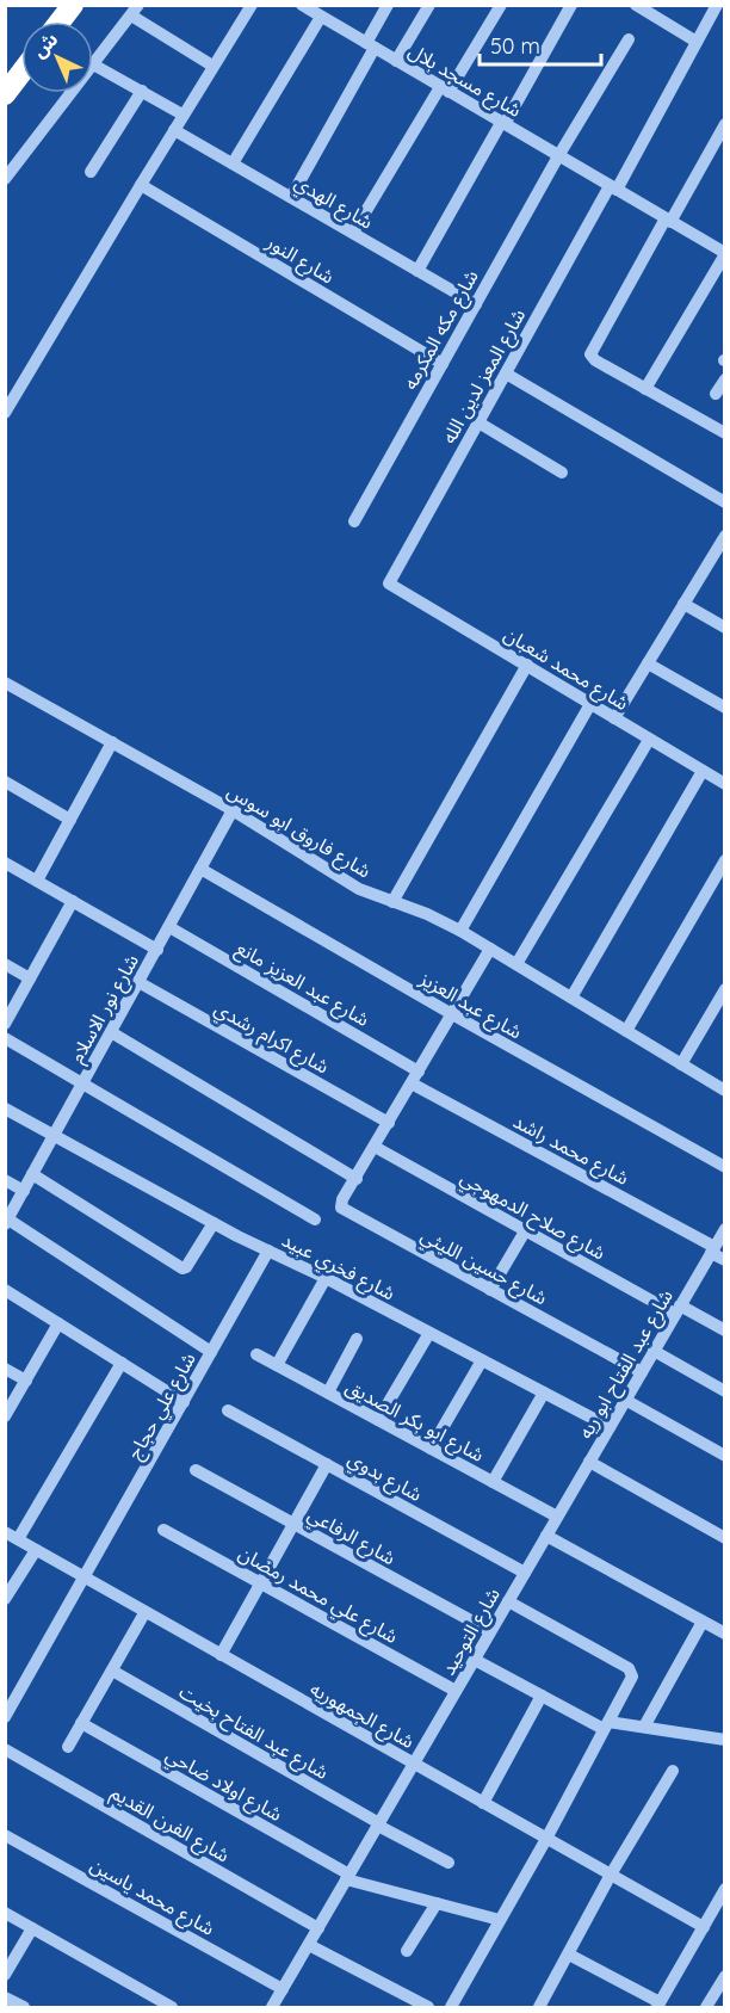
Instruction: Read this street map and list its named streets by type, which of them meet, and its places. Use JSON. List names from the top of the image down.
{
  "streets": {
    "street": [
      "شارع مسجد بلال",
      "شارع الهدي",
      "شارع النور",
      "شارع مكه المكرمه",
      "شارع المعز لدين الله",
      "شارع محمد شعبان",
      "شارع فاروق ابو سوس",
      "شارع عبد العزيز مانع",
      "شارع عبد العزيز",
      "شارع نور الاسلام",
      "شارع اكرام رشدي",
      "شارع محمد راشد",
      "شارع صلاح الدمهوجي",
      "شارع فخري عبيد",
      "شارع حسين الليثي",
      "شارع عبد الفتاح ابو ريه",
      "شارع علي حجاج",
      "شارع ابو بكر الصديق",
      "شارع بدوي",
      "شارع الرفاعي",
      "شارع علي محمد رمضان",
      "شارع التوحيد",
      "شارع الجمهوريه",
      "شارع عبد الفتاح بخيت",
      "شارع اولاد ضاحي",
      "شارع الفرن القديم",
      "شارع محمد ياسين"
    ]
  },
  "crossings": [
    ["شارع مسجد بلال", "شارع مكه المكرمه"],
    ["شارع مسجد بلال", "شارع المعز لدين الله"],
    ["شارع الهدي", "شارع مكه المكرمه"],
    ["شارع النور", "شارع مكه المكرمه"],
    ["شارع المعز لدين الله", "شارع محمد شعبان"],
    ["شارع فاروق ابو سوس", "شارع نور الاسلام"],
    ["شارع عبد العزيز مانع", "شارع نور الاسلام"],
    ["شارع عبد العزيز", "شارع نور الاسلام"],
    ["شارع نور الاسلام", "شارع اكرام رشدي"],
    ["شارع نور الاسلام", "شارع فخري عبيد"],
    ["شارع محمد راشد", "شارع عبد الفتاح ابو ريه"],
    ["شارع صلاح الدمهوجي", "شارع عبد الفتاح ابو ريه"],
    ["شارع فخري عبيد", "شارع عبد الفتاح ابو ريه"],
    ["شارع فخري عبيد", "شارع علي حجاج"],
    ["شارع حسين الليثي", "شارع عبد الفتاح ابو ريه"],
    ["شارع عبد الفتاح ابو ريه", "شارع ابو بكر الصديق"],
    ["شارع عبد الفتاح ابو ريه", "شارع التوحيد"],
    ["شارع علي حجاج", "شارع الجمهوريه"],
    ["شارع ابو بكر الصديق", "شارع التوحيد"],
    ["شارع بدوي", "شارع التوحيد"],
    ["شارع الرفاعي", "شارع التوحيد"],
    ["شارع علي محمد رمضان", "شارع التوحيد"],
    ["شارع التوحيد", "شارع الجمهوريه"],
    ["شارع التوحيد", "شارع عبد الفتاح بخيت"],
    ["شارع التوحيد", "شارع اولاد ضاحي"],
    ["شارع التوحيد", "شارع الفرن القديم"],
    ["شارع التوحيد", "شارع محمد ياسين"]
  ],
  "scale_bar": "50 m",
  "north": "top left"
}
